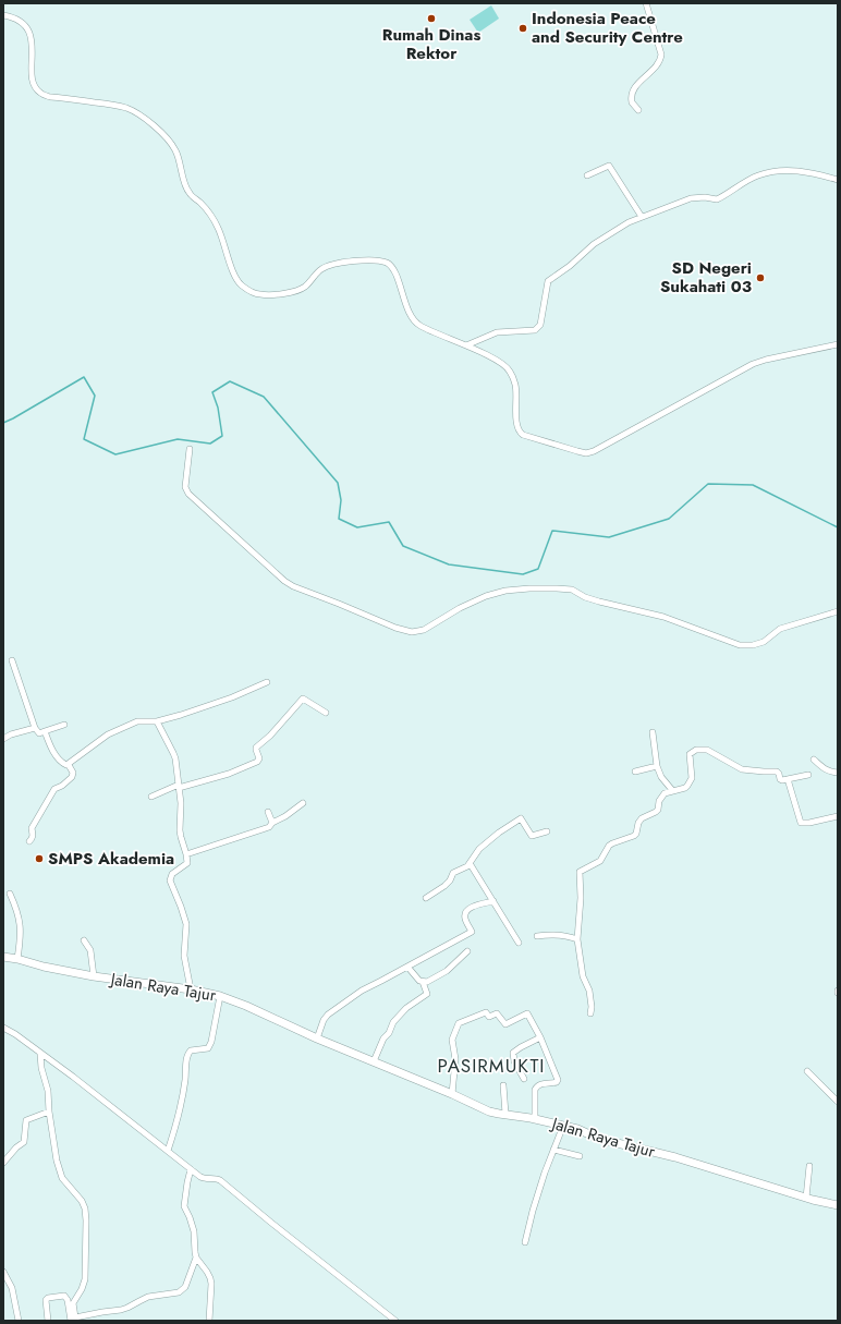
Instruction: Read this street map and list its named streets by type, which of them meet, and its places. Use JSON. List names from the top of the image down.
{
  "streets": {
    "main road": ["Jalan Raya Tajur"]
  },
  "districts": ["PASIRMUKTI"],
  "places": [
    "Rumah Dinas Rektor",
    "Indonesia Peace and Security Centre",
    "SD Negeri Sukahati 03",
    "SMPS Akademia"
  ]
}
